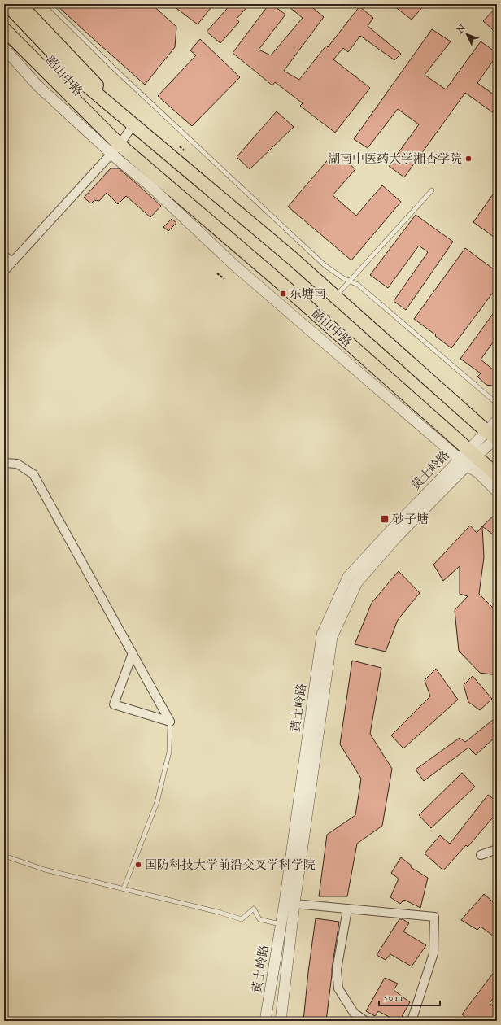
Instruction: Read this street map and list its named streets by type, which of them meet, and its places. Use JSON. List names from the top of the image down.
{
  "streets": {
    "main road": ["韶山中路"],
    "street": ["黄土岭路"]
  },
  "crossings": [
    ["韶山中路", "黄土岭路"]
  ],
  "places": {
    "other": ["湖南中医药大学湘杏学院", "国防科技大学前沿交叉学科学院"],
    "transit": ["东塘南", "砂子塘"]
  },
  "scale_bar": "50 m",
  "north": "top left"
}
